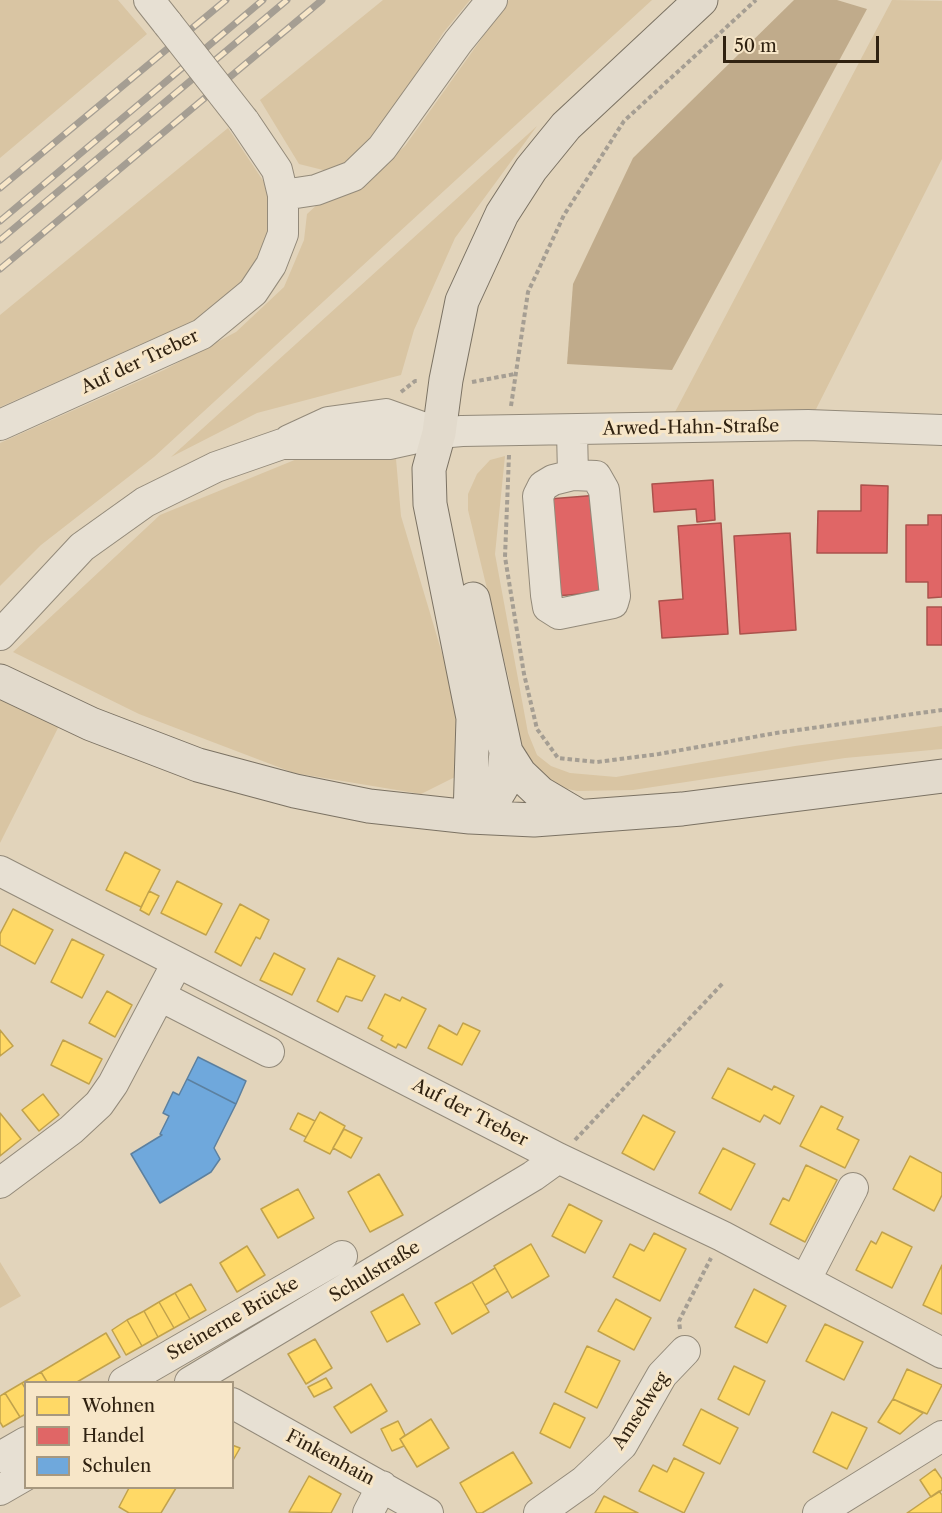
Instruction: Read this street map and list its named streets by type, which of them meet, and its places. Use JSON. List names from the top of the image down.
{
  "streets": {
    "street": [
      "Auf der Treber",
      "Arwed-Hahn-Straße",
      "Schulstraße",
      "Steinerne Brücke",
      "Amselweg",
      "Finkenhain"
    ]
  },
  "crossings": [
    ["Auf der Treber", "Schulstraße"]
  ],
  "legend": ["Wohnen", "Handel", "Schulen"],
  "scale_bar": "50 m"
}
